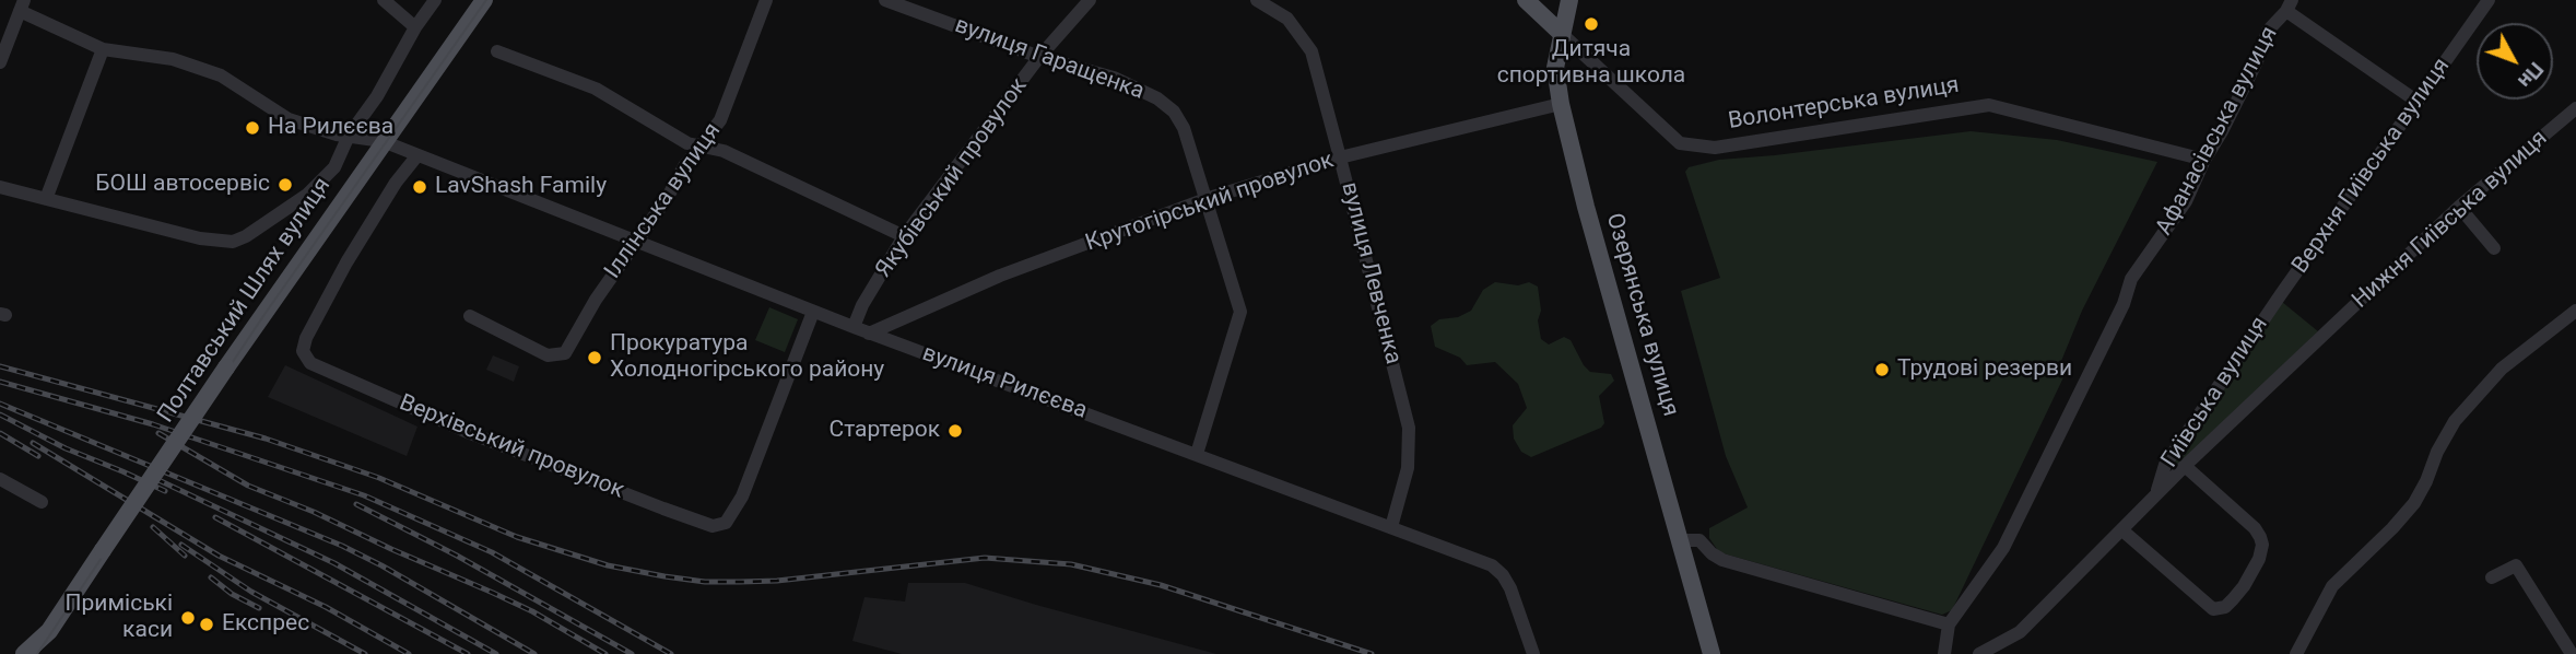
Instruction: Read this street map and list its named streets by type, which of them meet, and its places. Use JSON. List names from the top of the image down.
{
  "streets": {
    "main road": ["Полтавський Шлях вулиця", "Озерянська вулиця"],
    "street": [
      "вулиця Гаращенка",
      "Волонтерська вулиця",
      "Афанасівська вулиця",
      "Верхня Гиївська вулиця",
      "Якубівський провулок",
      "Іллінська вулиця",
      "Крутогірський провулок",
      "Нижня Гиївська вулиця",
      "вулиця Левченка",
      "вулиця Рилєєва",
      "Гиївська вулиця",
      "Верхівський провулок"
    ]
  },
  "crossings": [
    ["вулиця Гаращенка", "Якубівський провулок"],
    ["вулиця Гаращенка", "Крутогірський провулок"],
    ["вулиця Гаращенка", "вулиця Рилєєва"],
    ["Волонтерська вулиця", "Афанасівська вулиця"],
    ["Волонтерська вулиця", "Озерянська вулиця"],
    ["Верхня Гиївська вулиця", "Гиївська вулиця"],
    ["Якубівський провулок", "вулиця Рилєєва"],
    ["Іллінська вулиця", "вулиця Рилєєва"],
    ["Крутогірський провулок", "вулиця Левченка"],
    ["Крутогірський провулок", "Озерянська вулиця"],
    ["Крутогірський провулок", "вулиця Рилєєва"],
    ["Нижня Гиївська вулиця", "Гиївська вулиця"],
    ["вулиця Левченка", "вулиця Рилєєва"],
    ["Полтавський Шлях вулиця", "вулиця Рилєєва"],
    ["вулиця Рилєєва", "Верхівський провулок"]
  ],
  "places": [
    "Дитяча спортивна школа",
    "На Рилєєва",
    "БОШ автосервіс",
    "LavShash Family",
    "Прокуратура Холодногірського району",
    "Трудові резерви",
    "Стартерок",
    "Приміські каси",
    "Експрес"
  ],
  "north": "bottom right"
}
